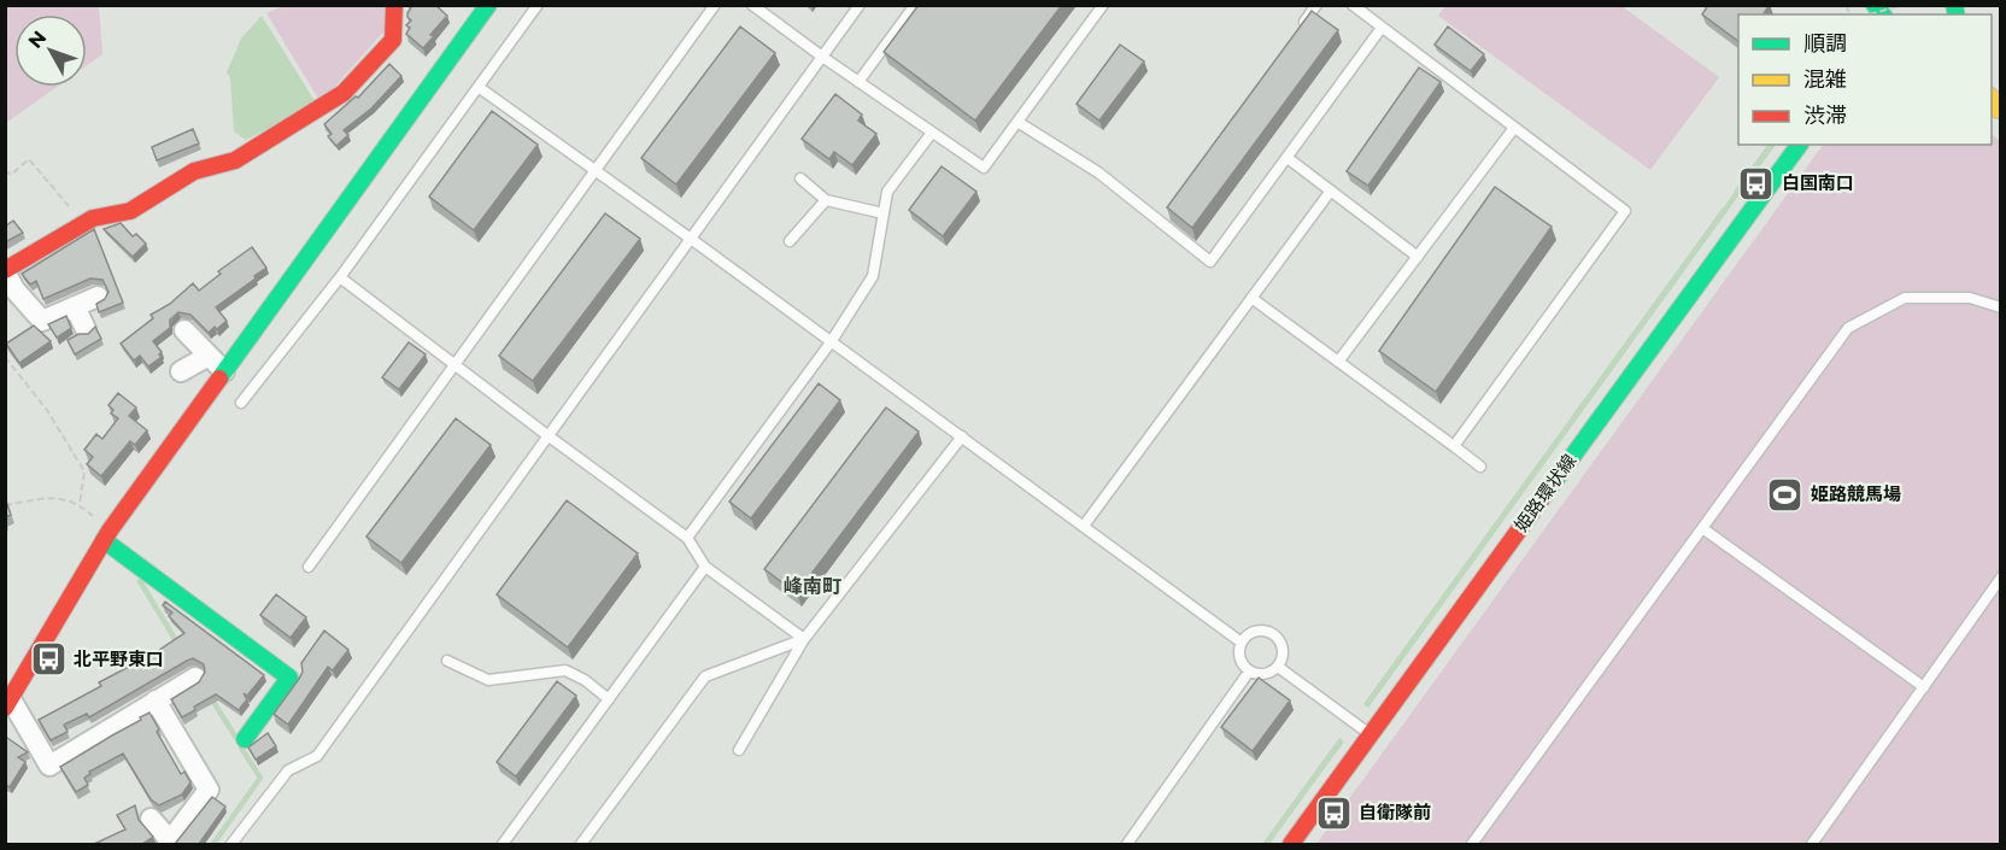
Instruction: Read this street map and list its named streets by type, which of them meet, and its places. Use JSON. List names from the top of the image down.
{
  "streets": {
    "street": ["姫路環状線"]
  },
  "districts": ["峰南町"],
  "places": {
    "bus stop": ["白国南口", "北平野東口", "自衛隊前"],
    "sports": ["姫路競馬場"]
  },
  "legend": ["順調", "混雑", "渋滞"],
  "north": "top left"
}
